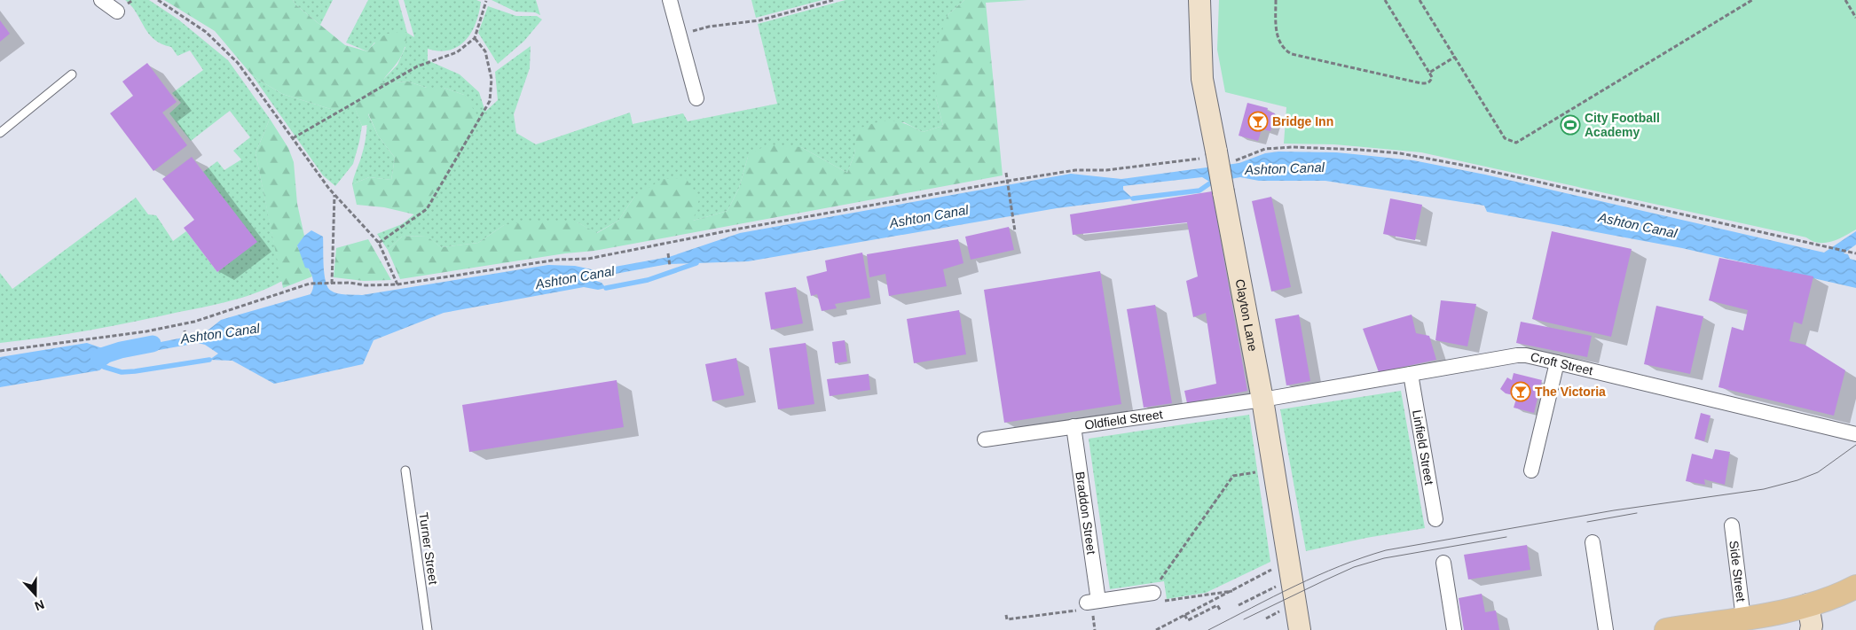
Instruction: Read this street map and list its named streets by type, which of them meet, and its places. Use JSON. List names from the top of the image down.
{
  "streets": {
    "street": [
      "Clayton Lane",
      "Croft Street",
      "Oldfield Street",
      "Linfield Street",
      "Braddon Street",
      "Side Street"
    ],
    "lane": ["Turner Street"]
  },
  "crossings": [
    ["Clayton Lane", "Croft Street"],
    ["Clayton Lane", "Oldfield Street"],
    ["Croft Street", "Oldfield Street"],
    ["Croft Street", "Linfield Street"],
    ["Oldfield Street", "Braddon Street"]
  ],
  "water": ["Ashton Canal"],
  "places": {
    "bar": ["Bridge Inn", "The Victoria"],
    "sports": ["City Football Academy"]
  },
  "north": "bottom"
}
